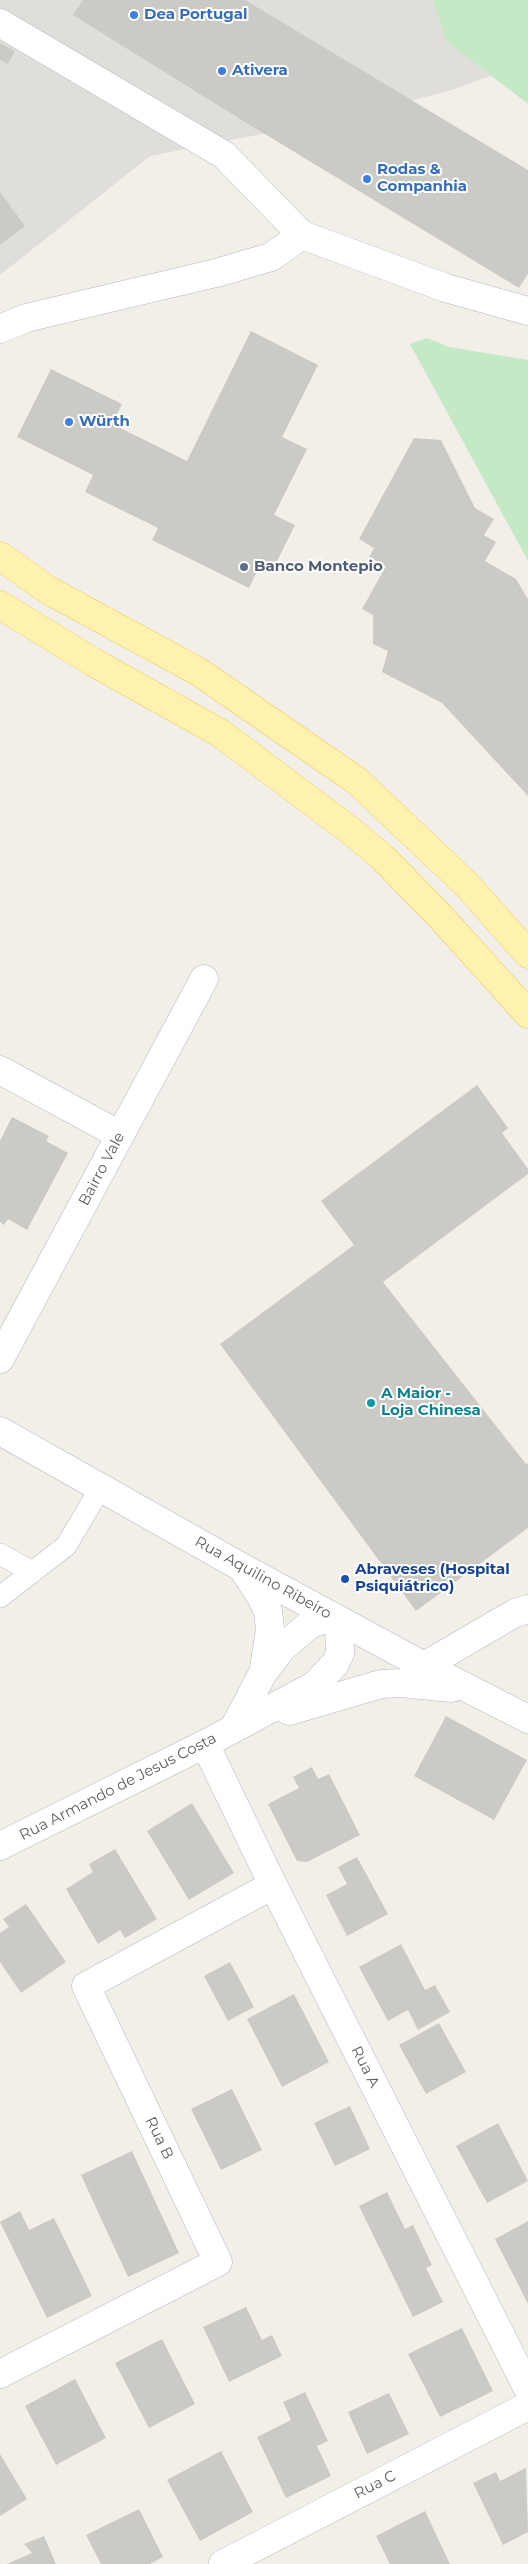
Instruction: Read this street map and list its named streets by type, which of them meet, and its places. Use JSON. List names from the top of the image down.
{
  "streets": {
    "street": [
      "Bairro Vale",
      "Rua Aquilino Ribeiro",
      "Rua Armando de Jesus Costa",
      "Rua A",
      "Rua B",
      "Rua C"
    ]
  },
  "crossings": [
    ["Rua Armando de Jesus Costa", "Rua A"],
    ["Rua A", "Rua B"]
  ],
  "places": [
    "Dea Portugal",
    "Ativera",
    "Rodas & Companhia",
    "Würth",
    "Banco Montepio",
    "A Maior - Loja Chinesa",
    "Abraveses (Hospital Psiquiátrico)"
  ]
}
